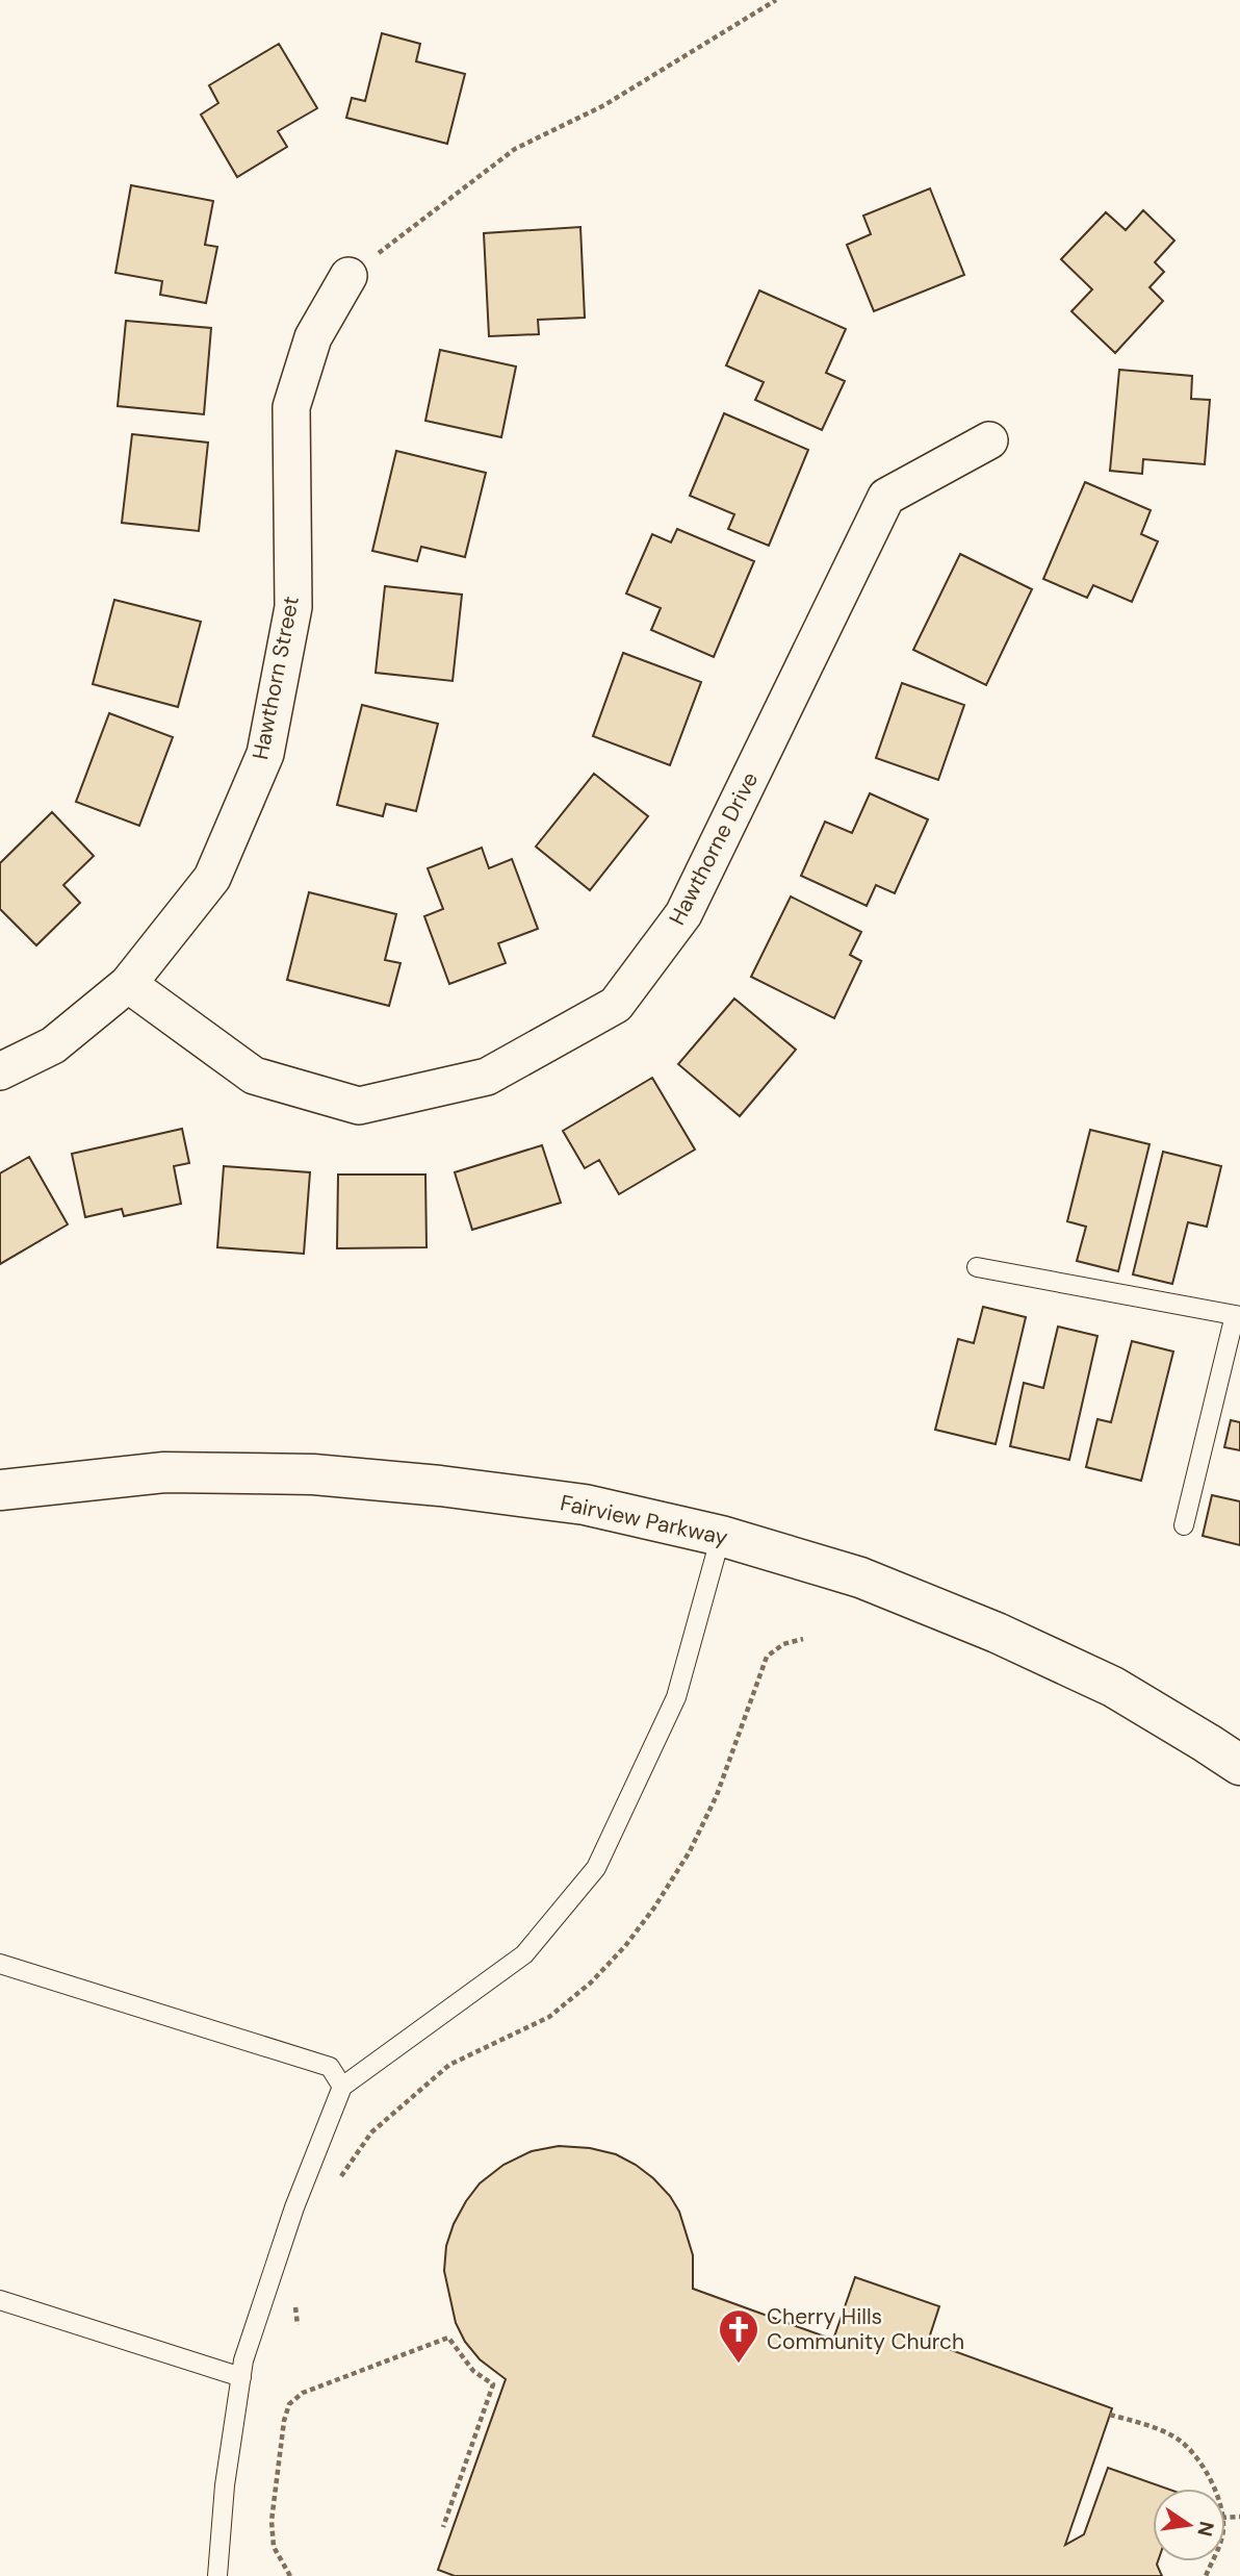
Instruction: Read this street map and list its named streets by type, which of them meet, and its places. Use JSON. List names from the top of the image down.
{
  "streets": {
    "main road": ["Fairview Parkway"],
    "street": ["Hawthorn Street", "Hawthorne Drive"]
  },
  "crossings": [
    ["Hawthorn Street", "Hawthorne Drive"]
  ],
  "places": {
    "church": ["Cherry Hills Community Church"]
  },
  "north": "right"
}
